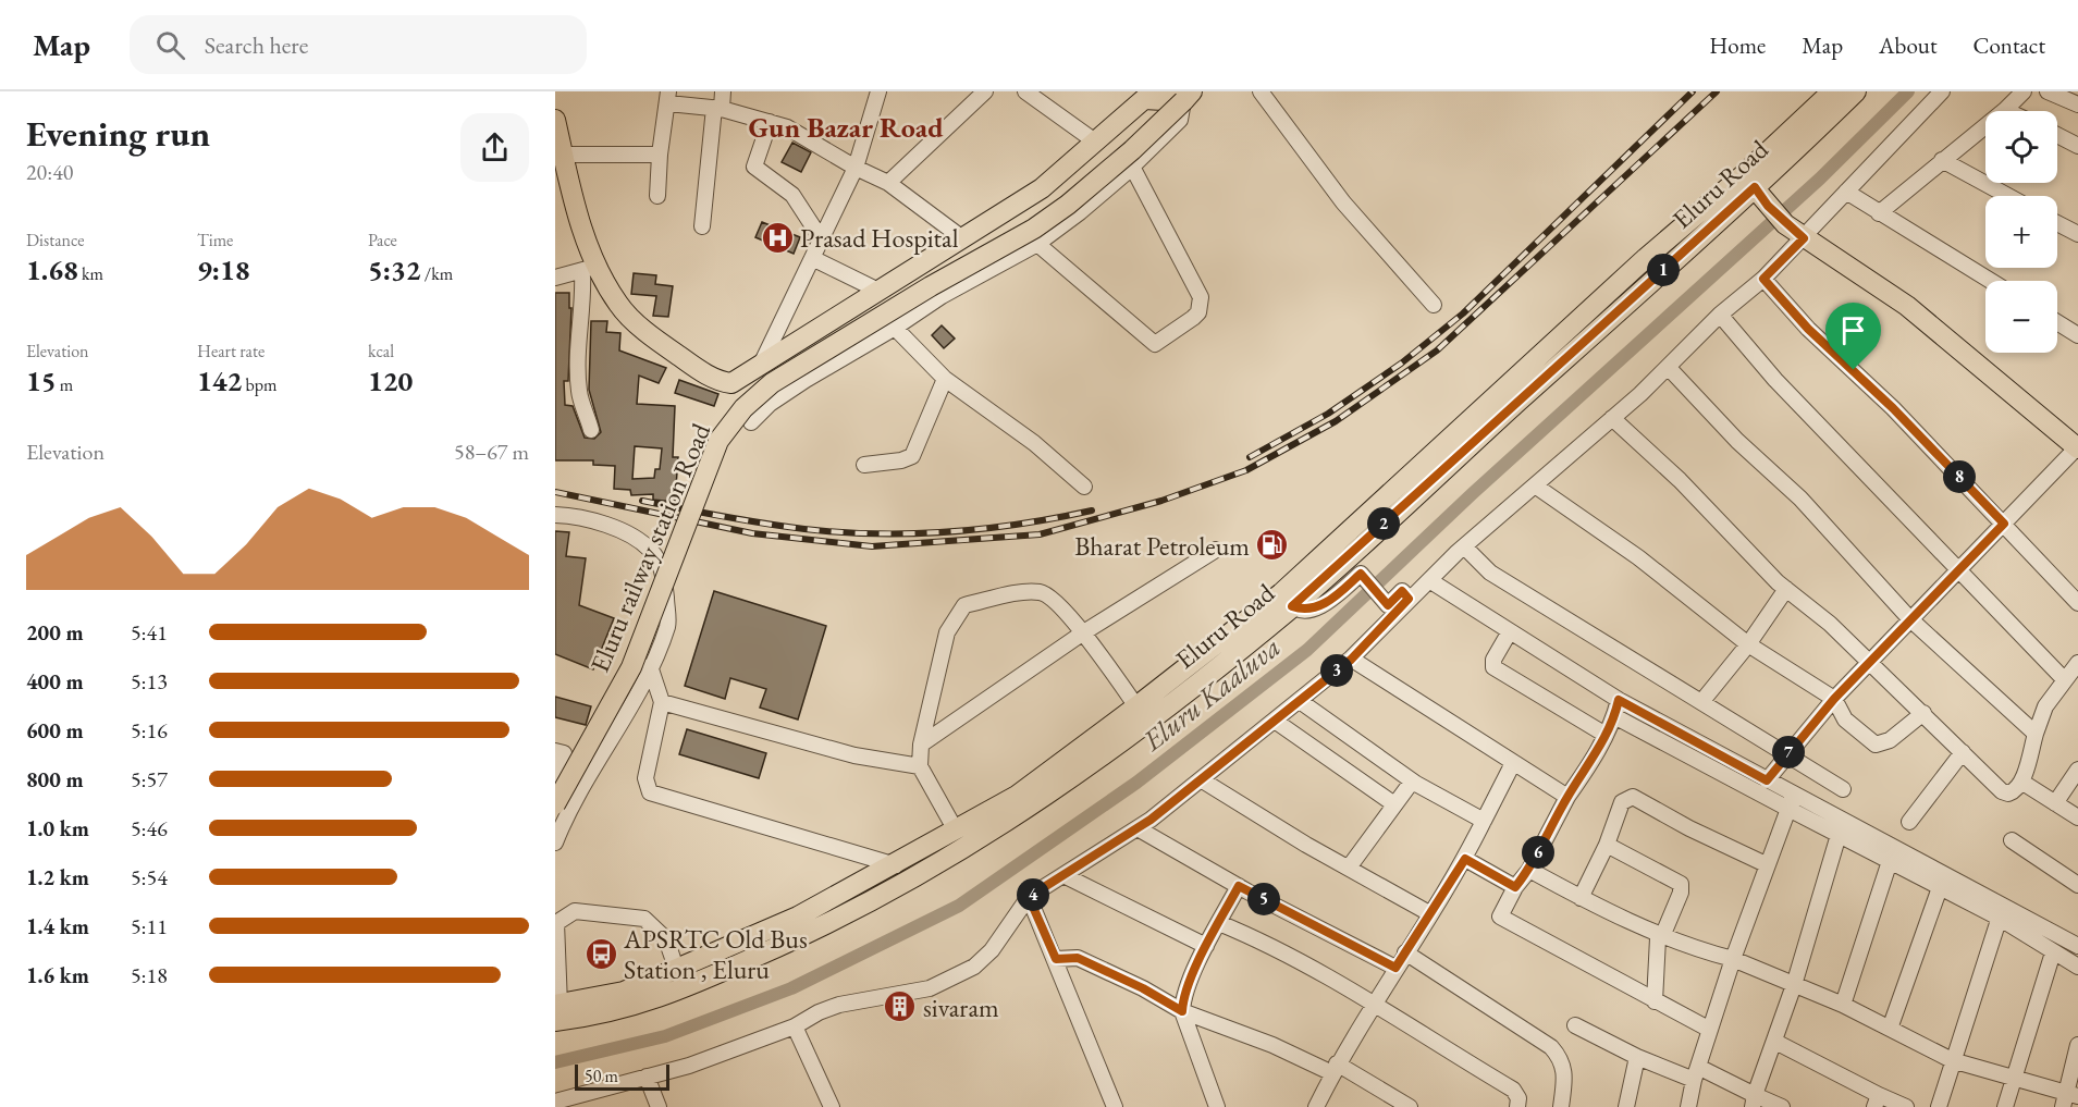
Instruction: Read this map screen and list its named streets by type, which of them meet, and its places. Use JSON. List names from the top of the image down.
{
  "streets": {
    "main road": ["Eluru Road", "Eluru railway station Road"]
  },
  "districts": ["Gun Bazar Road"],
  "water": ["Eluru Kaaluva"],
  "places": {
    "hospital": ["Prasad Hospital"],
    "fuel station": ["Bharat Petroleum"],
    "bus stop": ["APSRTC Old Bus Station , Eluru"],
    "building": ["sivaram"]
  },
  "scale_bar": "50 m",
  "page": {
    "header": "Map",
    "search": "Search here",
    "nav": [
      "Home",
      "Map",
      "About",
      "Contact"
    ],
    "heading": ["Evening run", "20:40"],
    "map_buttons": ["+", "−"],
    "stats": [
      ["Distance", "1.68 km"],
      ["Time", "9:18"],
      ["Pace", "5:32 /km"],
      ["Elevation", "15 m"],
      ["Heart rate", "142 bpm"],
      ["kcal", "120"]
    ],
    "pins": [
      "1",
      "8",
      "2",
      "3",
      "7",
      "6",
      "4",
      "5"
    ],
    "chart": ["Elevation", "58–67 m"],
    "list": [
      {
        "name": "200 m",
        "note": "5:41"
      },
      {
        "name": "400 m",
        "note": "5:13"
      },
      {
        "name": "600 m",
        "note": "5:16"
      },
      {
        "name": "800 m",
        "note": "5:57"
      },
      {
        "name": "1.0 km",
        "note": "5:46"
      },
      {
        "name": "1.2 km",
        "note": "5:54"
      },
      {
        "name": "1.4 km",
        "note": "5:11"
      },
      {
        "name": "1.6 km",
        "note": "5:18"
      }
    ],
    "scale": "50 m"
  }
}
